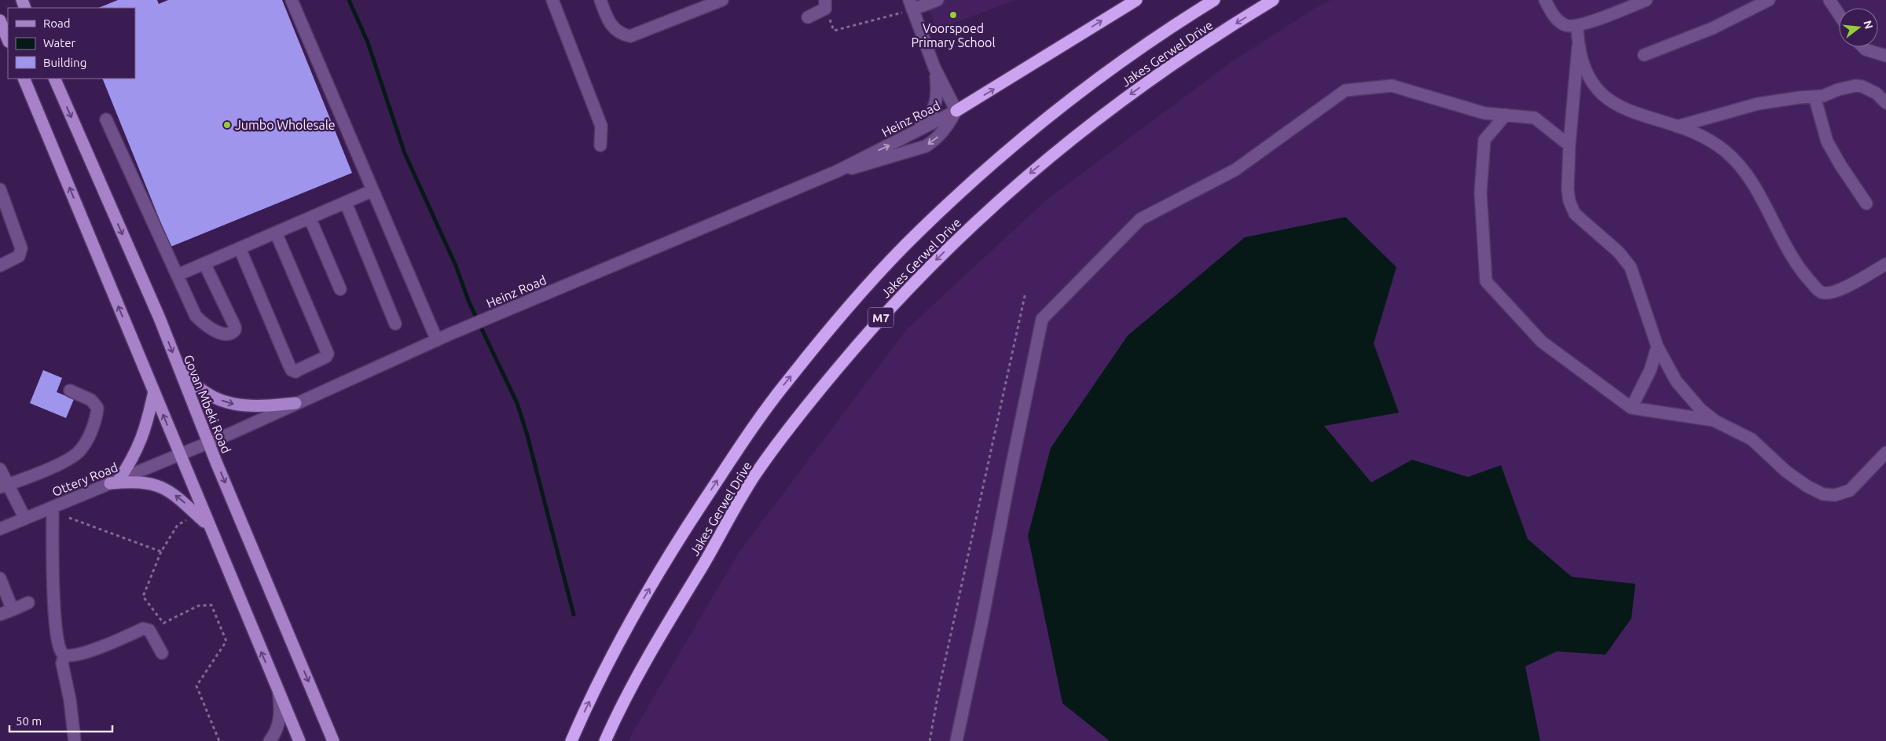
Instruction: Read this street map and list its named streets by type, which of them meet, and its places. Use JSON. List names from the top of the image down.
{
  "streets": {
    "highway": ["Jakes Gerwel Drive", "M7"],
    "main road": ["Govan Mbeki Road"],
    "street": ["Heinz Road", "Ottery Road"]
  },
  "crossings": [
    ["Heinz Road", "Govan Mbeki Road"],
    ["Heinz Road", "Ottery Road"],
    ["Govan Mbeki Road", "Ottery Road"]
  ],
  "places": ["Voorspoed Primary School", "Jumbo Wholesale"],
  "legend": ["Road", "Water", "Building"],
  "scale_bar": "50 m",
  "north": "right"
}
